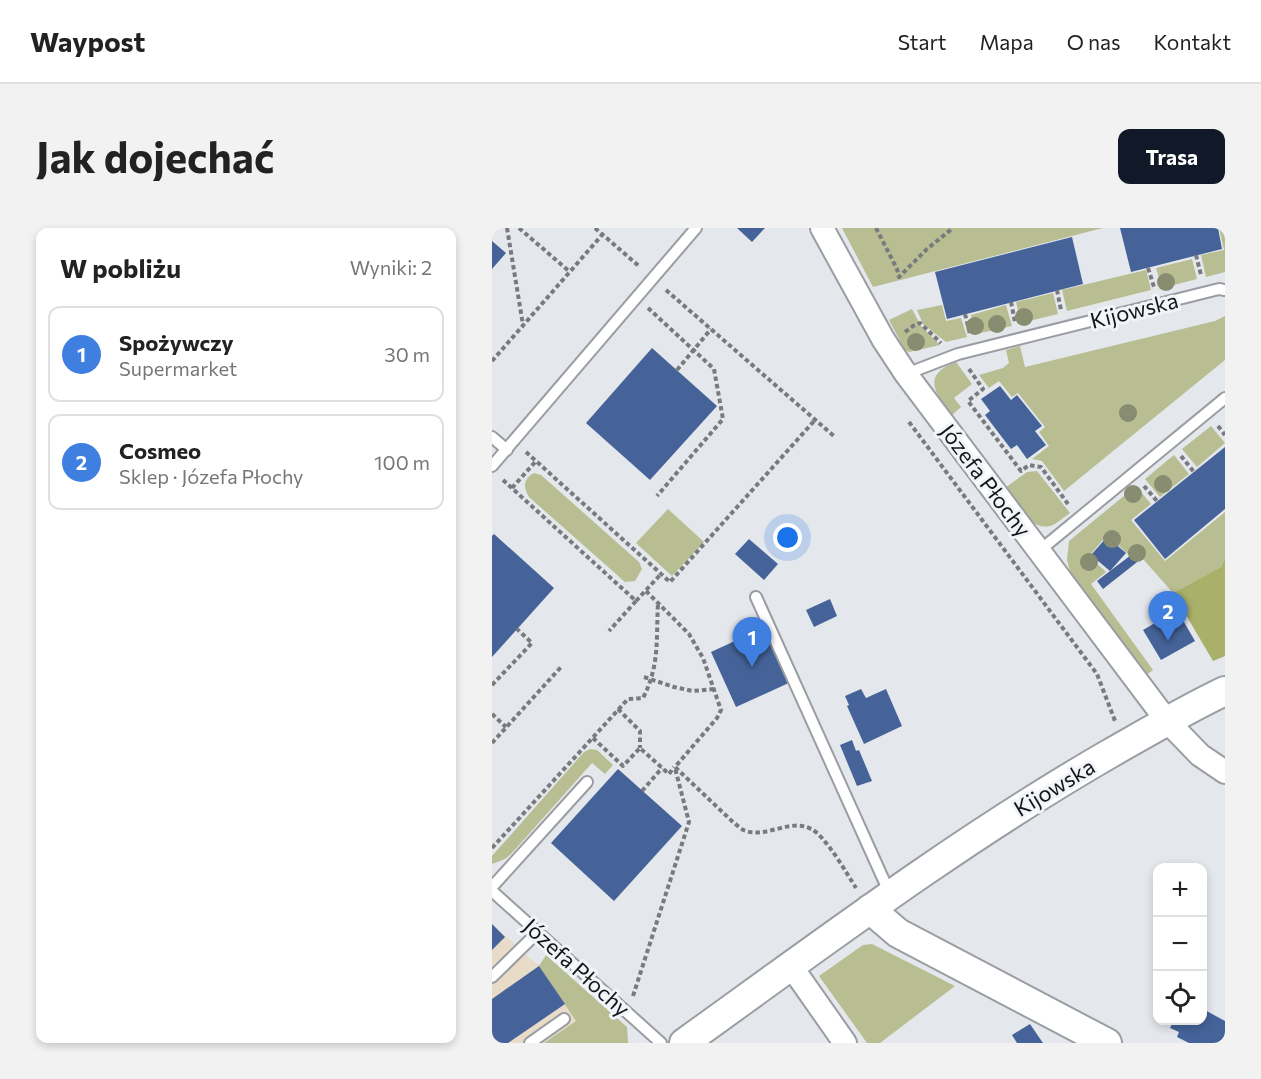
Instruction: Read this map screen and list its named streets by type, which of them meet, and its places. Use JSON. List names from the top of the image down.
{
  "streets": {
    "street": ["Kijowska", "Józefa Płochy"]
  },
  "crossings": [
    ["Kijowska", "Józefa Płochy"]
  ],
  "page": {
    "header": "Waypost",
    "nav": [
      "Start",
      "Mapa",
      "O nas",
      "Kontakt"
    ],
    "buttons": "Trasa",
    "title": "Jak dojechać",
    "heading": ["W pobliżu", "Wyniki: 2"],
    "list": [
      {
        "mark": "1",
        "name": "Spożywczy",
        "note": "Supermarket",
        "value": "30 m"
      },
      {
        "mark": "2",
        "name": "Cosmeo",
        "note": "Sklep · Józefa Płochy",
        "value": "100 m"
      }
    ],
    "pins": ["2", "1"],
    "map_buttons": ["+", "−"]
  }
}
